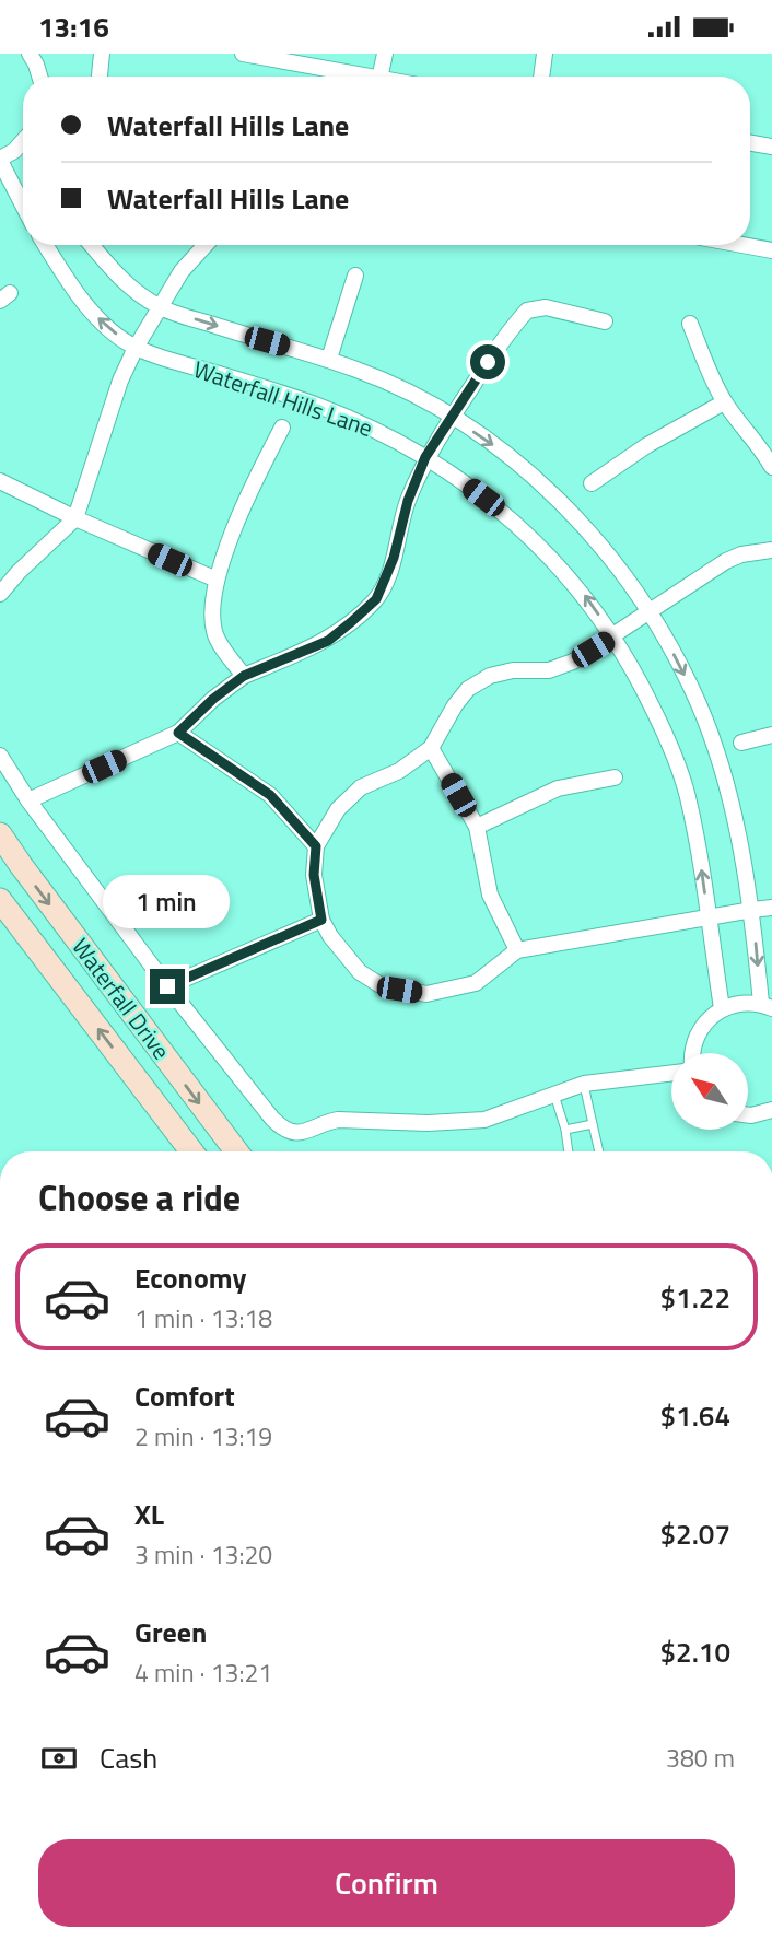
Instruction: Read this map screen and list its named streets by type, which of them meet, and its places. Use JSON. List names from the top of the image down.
{
  "streets": {
    "main road": ["Waterfall Drive"],
    "street": ["Waterfall Hills Lane"]
  },
  "north": "top left",
  "page": {
    "status": "13:16",
    "banner": ["Waterfall Hills Lane", "Waterfall Hills Lane"],
    "bubble": "1 min",
    "heading": "Choose a ride",
    "list": [
      {
        "name": "Economy",
        "note": "1 min · 13:18",
        "value": "$1.22"
      },
      {
        "name": "Comfort",
        "note": "2 min · 13:19",
        "value": "$1.64"
      },
      {
        "name": "XL",
        "note": "3 min · 13:20",
        "value": "$2.07"
      },
      {
        "name": "Green",
        "note": "4 min · 13:21",
        "value": "$2.10"
      }
    ],
    "pay": ["Cash", "380 m"],
    "buttons": "Confirm"
  }
}
